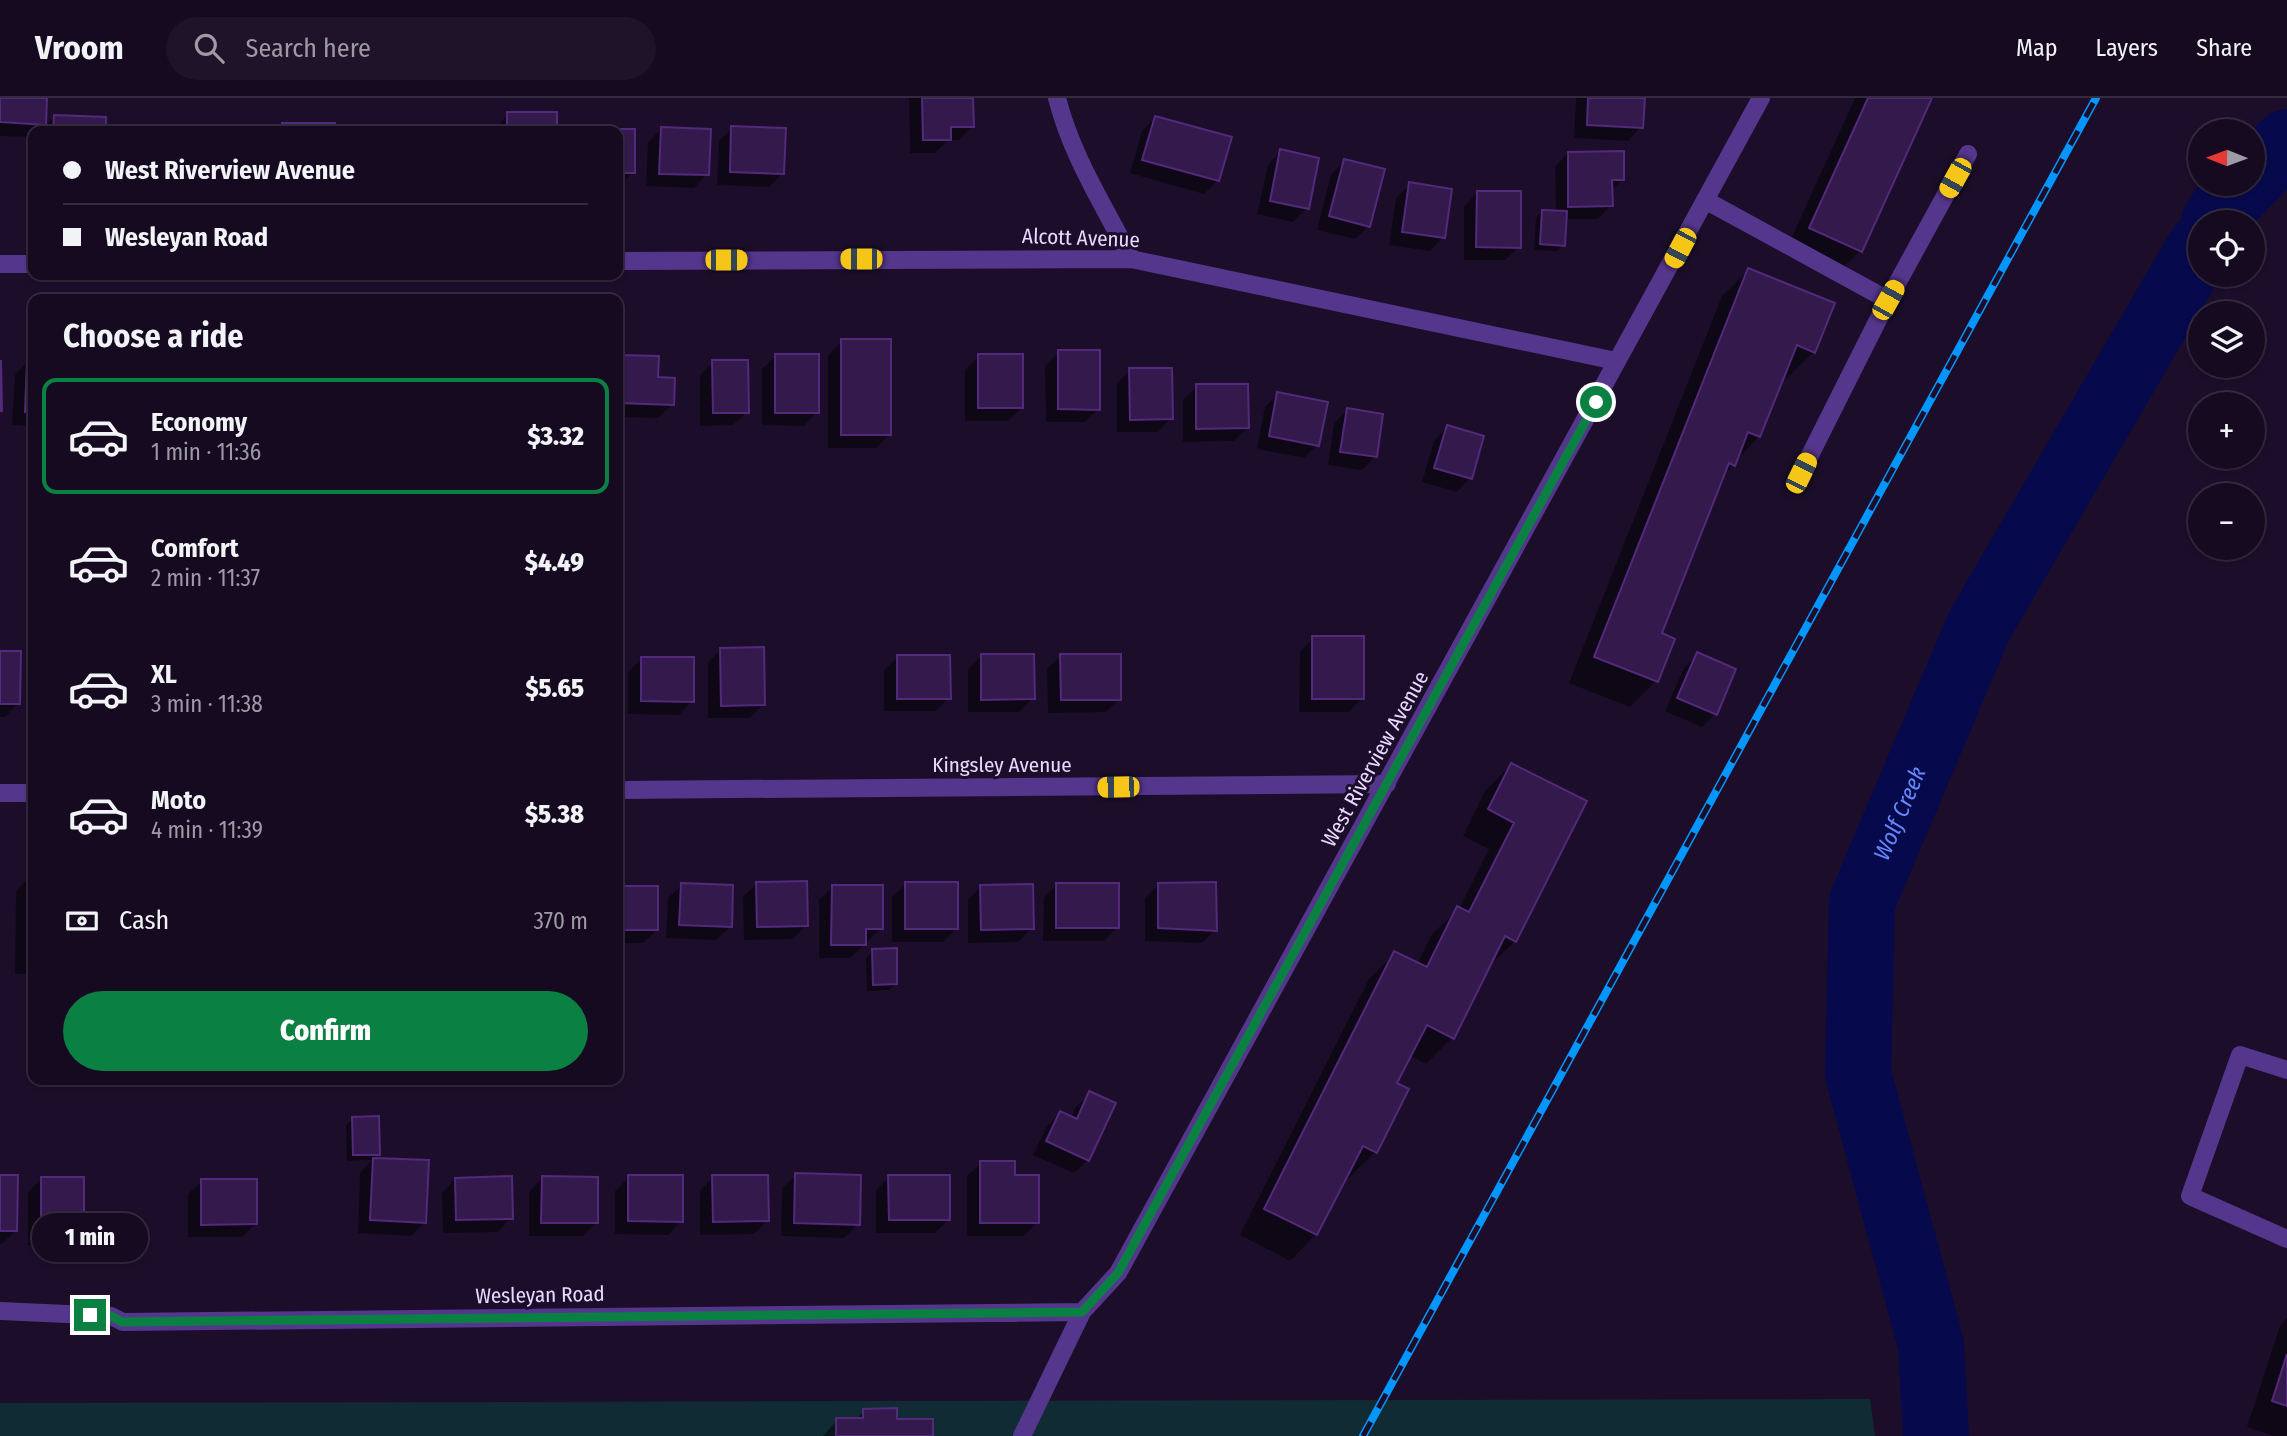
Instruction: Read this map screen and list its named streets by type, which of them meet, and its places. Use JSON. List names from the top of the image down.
{
  "streets": {
    "street": [
      "Alcott Avenue",
      "West Riverview Avenue",
      "Kingsley Avenue",
      "Wesleyan Road"
    ]
  },
  "crossings": [
    ["Alcott Avenue", "West Riverview Avenue"],
    ["West Riverview Avenue", "Kingsley Avenue"],
    ["West Riverview Avenue", "Wesleyan Road"]
  ],
  "water": ["Wolf Creek"],
  "north": "left",
  "page": {
    "header": "Vroom",
    "search": "Search here",
    "nav": ["Map", "Layers", "Share"],
    "map_buttons": ["+", "−"],
    "banner": ["West Riverview Avenue", "Wesleyan Road"],
    "heading": "Choose a ride",
    "list": [
      {
        "name": "Economy",
        "note": "1 min · 11:36",
        "value": "$3.32"
      },
      {
        "name": "Comfort",
        "note": "2 min · 11:37",
        "value": "$4.49"
      },
      {
        "name": "XL",
        "note": "3 min · 11:38",
        "value": "$5.65"
      },
      {
        "name": "Moto",
        "note": "4 min · 11:39",
        "value": "$5.38"
      }
    ],
    "pay": ["Cash", "370 m"],
    "buttons": "Confirm",
    "bubble": "1 min"
  }
}
